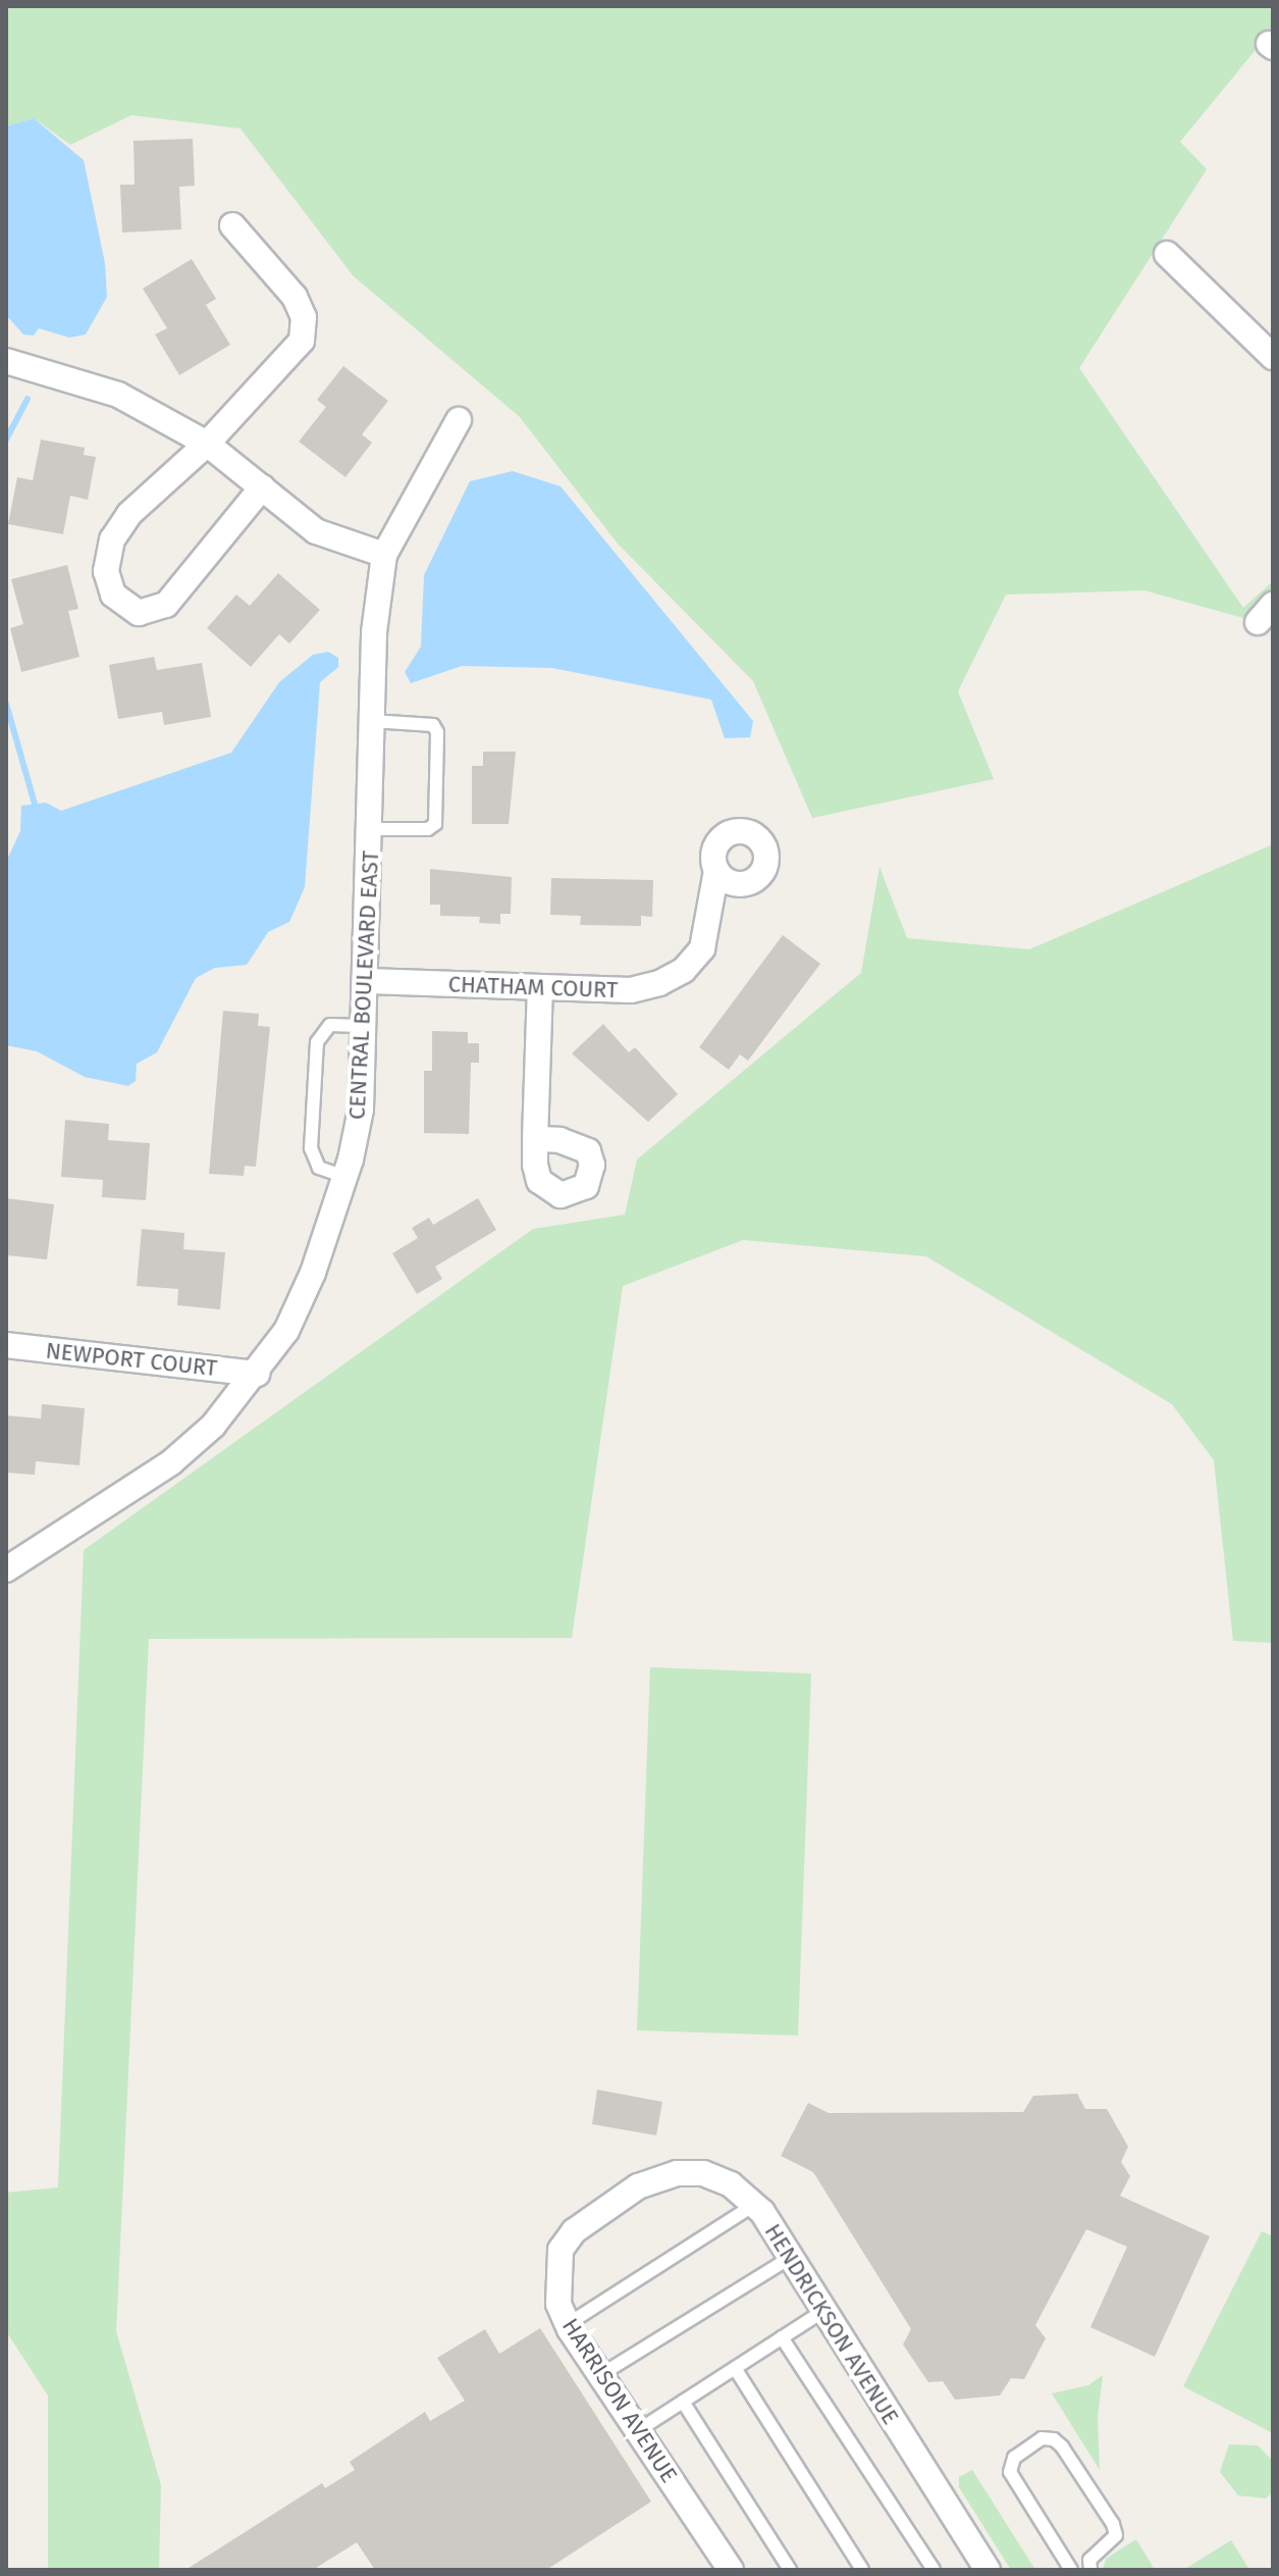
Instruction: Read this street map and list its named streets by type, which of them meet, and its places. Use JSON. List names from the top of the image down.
{
  "streets": {
    "street": [
      "CENTRAL BOULEVARD EAST",
      "CHATHAM COURT",
      "NEWPORT COURT",
      "HENDRICKSON AVENUE",
      "HARRISON AVENUE"
    ]
  },
  "crossings": [
    ["CENTRAL BOULEVARD EAST", "CHATHAM COURT"],
    ["CENTRAL BOULEVARD EAST", "NEWPORT COURT"],
    ["HENDRICKSON AVENUE", "HARRISON AVENUE"]
  ]
}
